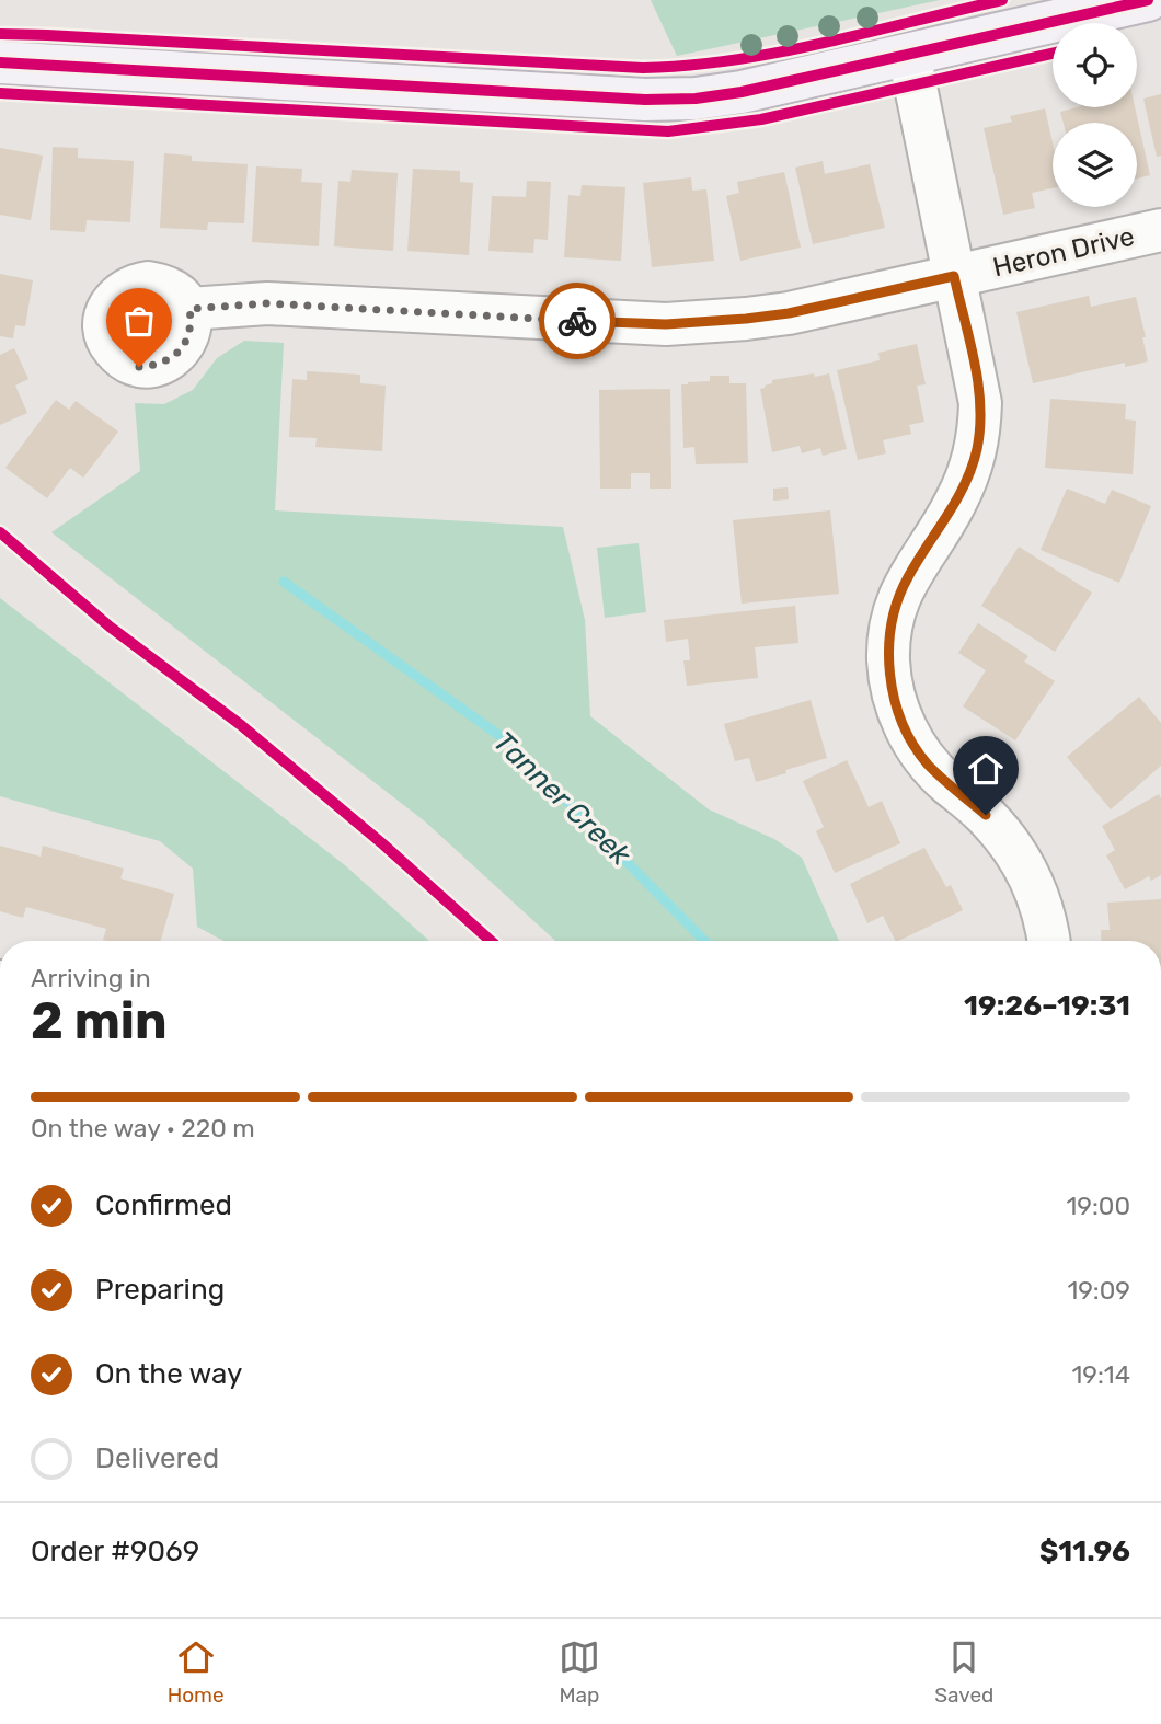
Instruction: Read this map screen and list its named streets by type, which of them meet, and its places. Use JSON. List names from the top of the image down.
{
  "streets": {
    "street": ["Heron Drive"]
  },
  "water": ["Tanner Creek"],
  "page": {
    "heading": ["2 min", "Arriving in", "19:26–19:31"],
    "panel": ["Order #9069", "$11.96"],
    "bar": "On the way · 220 m",
    "list": [
      ["Confirmed", "19:00"],
      ["Preparing", "19:09"],
      ["On the way", "19:14"],
      "Delivered"
    ],
    "tabs": ["Home", "Map", "Saved"]
  }
}
